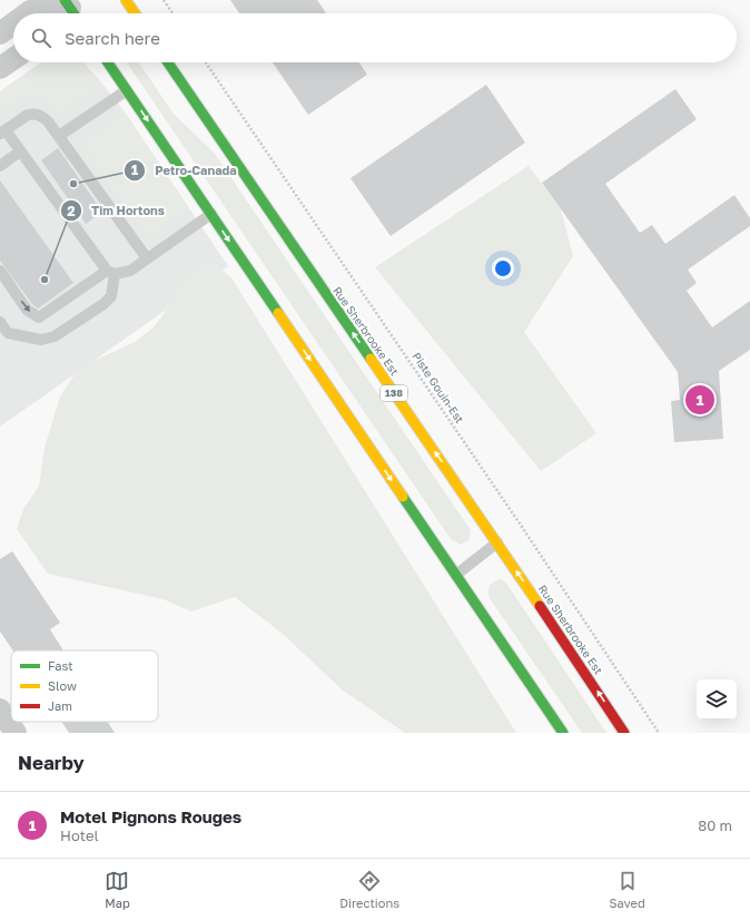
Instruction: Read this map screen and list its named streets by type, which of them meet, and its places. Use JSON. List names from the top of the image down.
{
  "streets": {
    "main road": ["Rue Sherbrooke Est", "138"],
    "path": ["Piste Gouin-Est"]
  },
  "places": ["Petro-Canada", "Tim Hortons"],
  "legend": ["Fast", "Slow", "Jam"],
  "page": {
    "search": "Search here",
    "pins": "1",
    "heading": "Nearby",
    "list": [
      {
        "mark": "1",
        "name": "Motel Pignons Rouges",
        "note": "Hotel",
        "value": "80 m"
      }
    ],
    "nav": ["Map", "Directions", "Saved"]
  }
}
